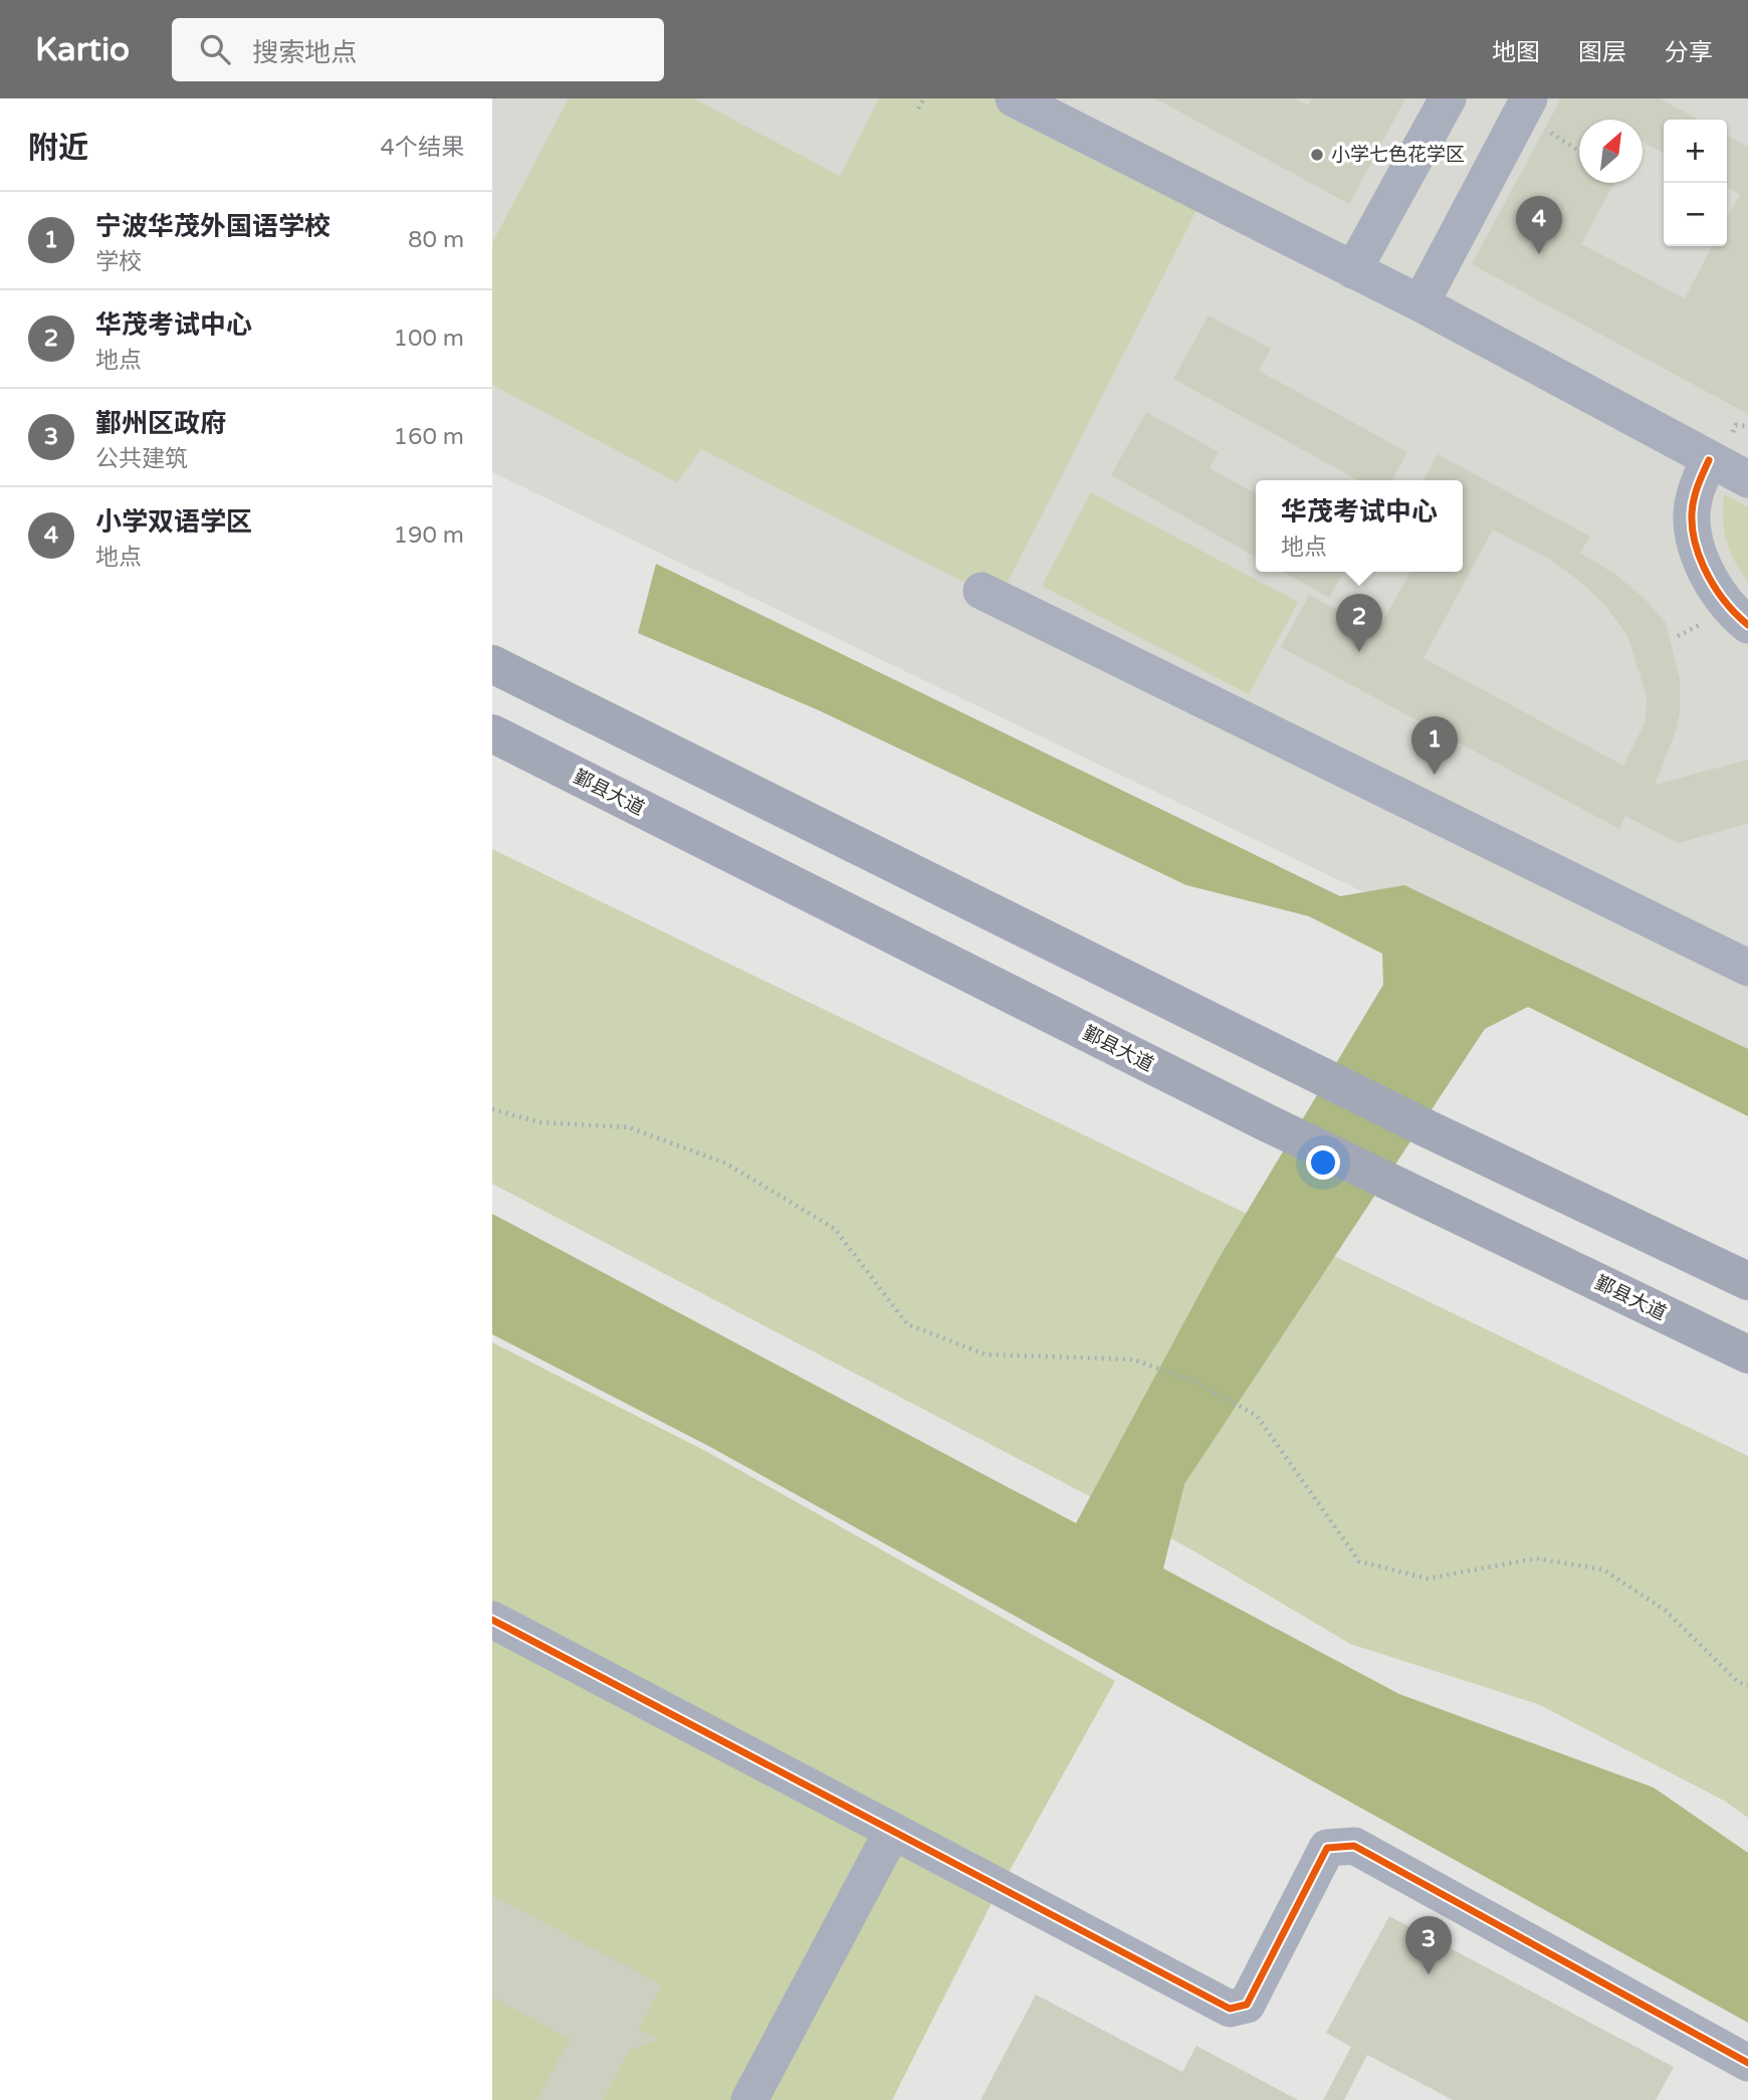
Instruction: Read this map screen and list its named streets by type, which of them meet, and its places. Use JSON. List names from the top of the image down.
{
  "streets": {
    "main road": ["鄞县大道"]
  },
  "places": ["小学七色花学区"],
  "north": "top right",
  "page": {
    "header": "Kartio",
    "search": "搜索地点",
    "nav": ["地图", "图层", "分享"],
    "heading": ["附近", "4个结果"],
    "map_buttons": ["+", "−"],
    "list": [
      {
        "mark": "1",
        "name": "宁波华茂外国语学校",
        "note": "学校",
        "value": "80 m"
      },
      {
        "mark": "2",
        "name": "华茂考试中心",
        "note": "地点",
        "value": "100 m"
      },
      {
        "mark": "3",
        "name": "鄞州区政府",
        "note": "公共建筑",
        "value": "160 m"
      },
      {
        "mark": "4",
        "name": "小学双语学区",
        "note": "地点",
        "value": "190 m"
      }
    ],
    "pins": [
      "4",
      "2",
      "1",
      "3"
    ],
    "popup": ["华茂考试中心", "地点"]
  }
}
